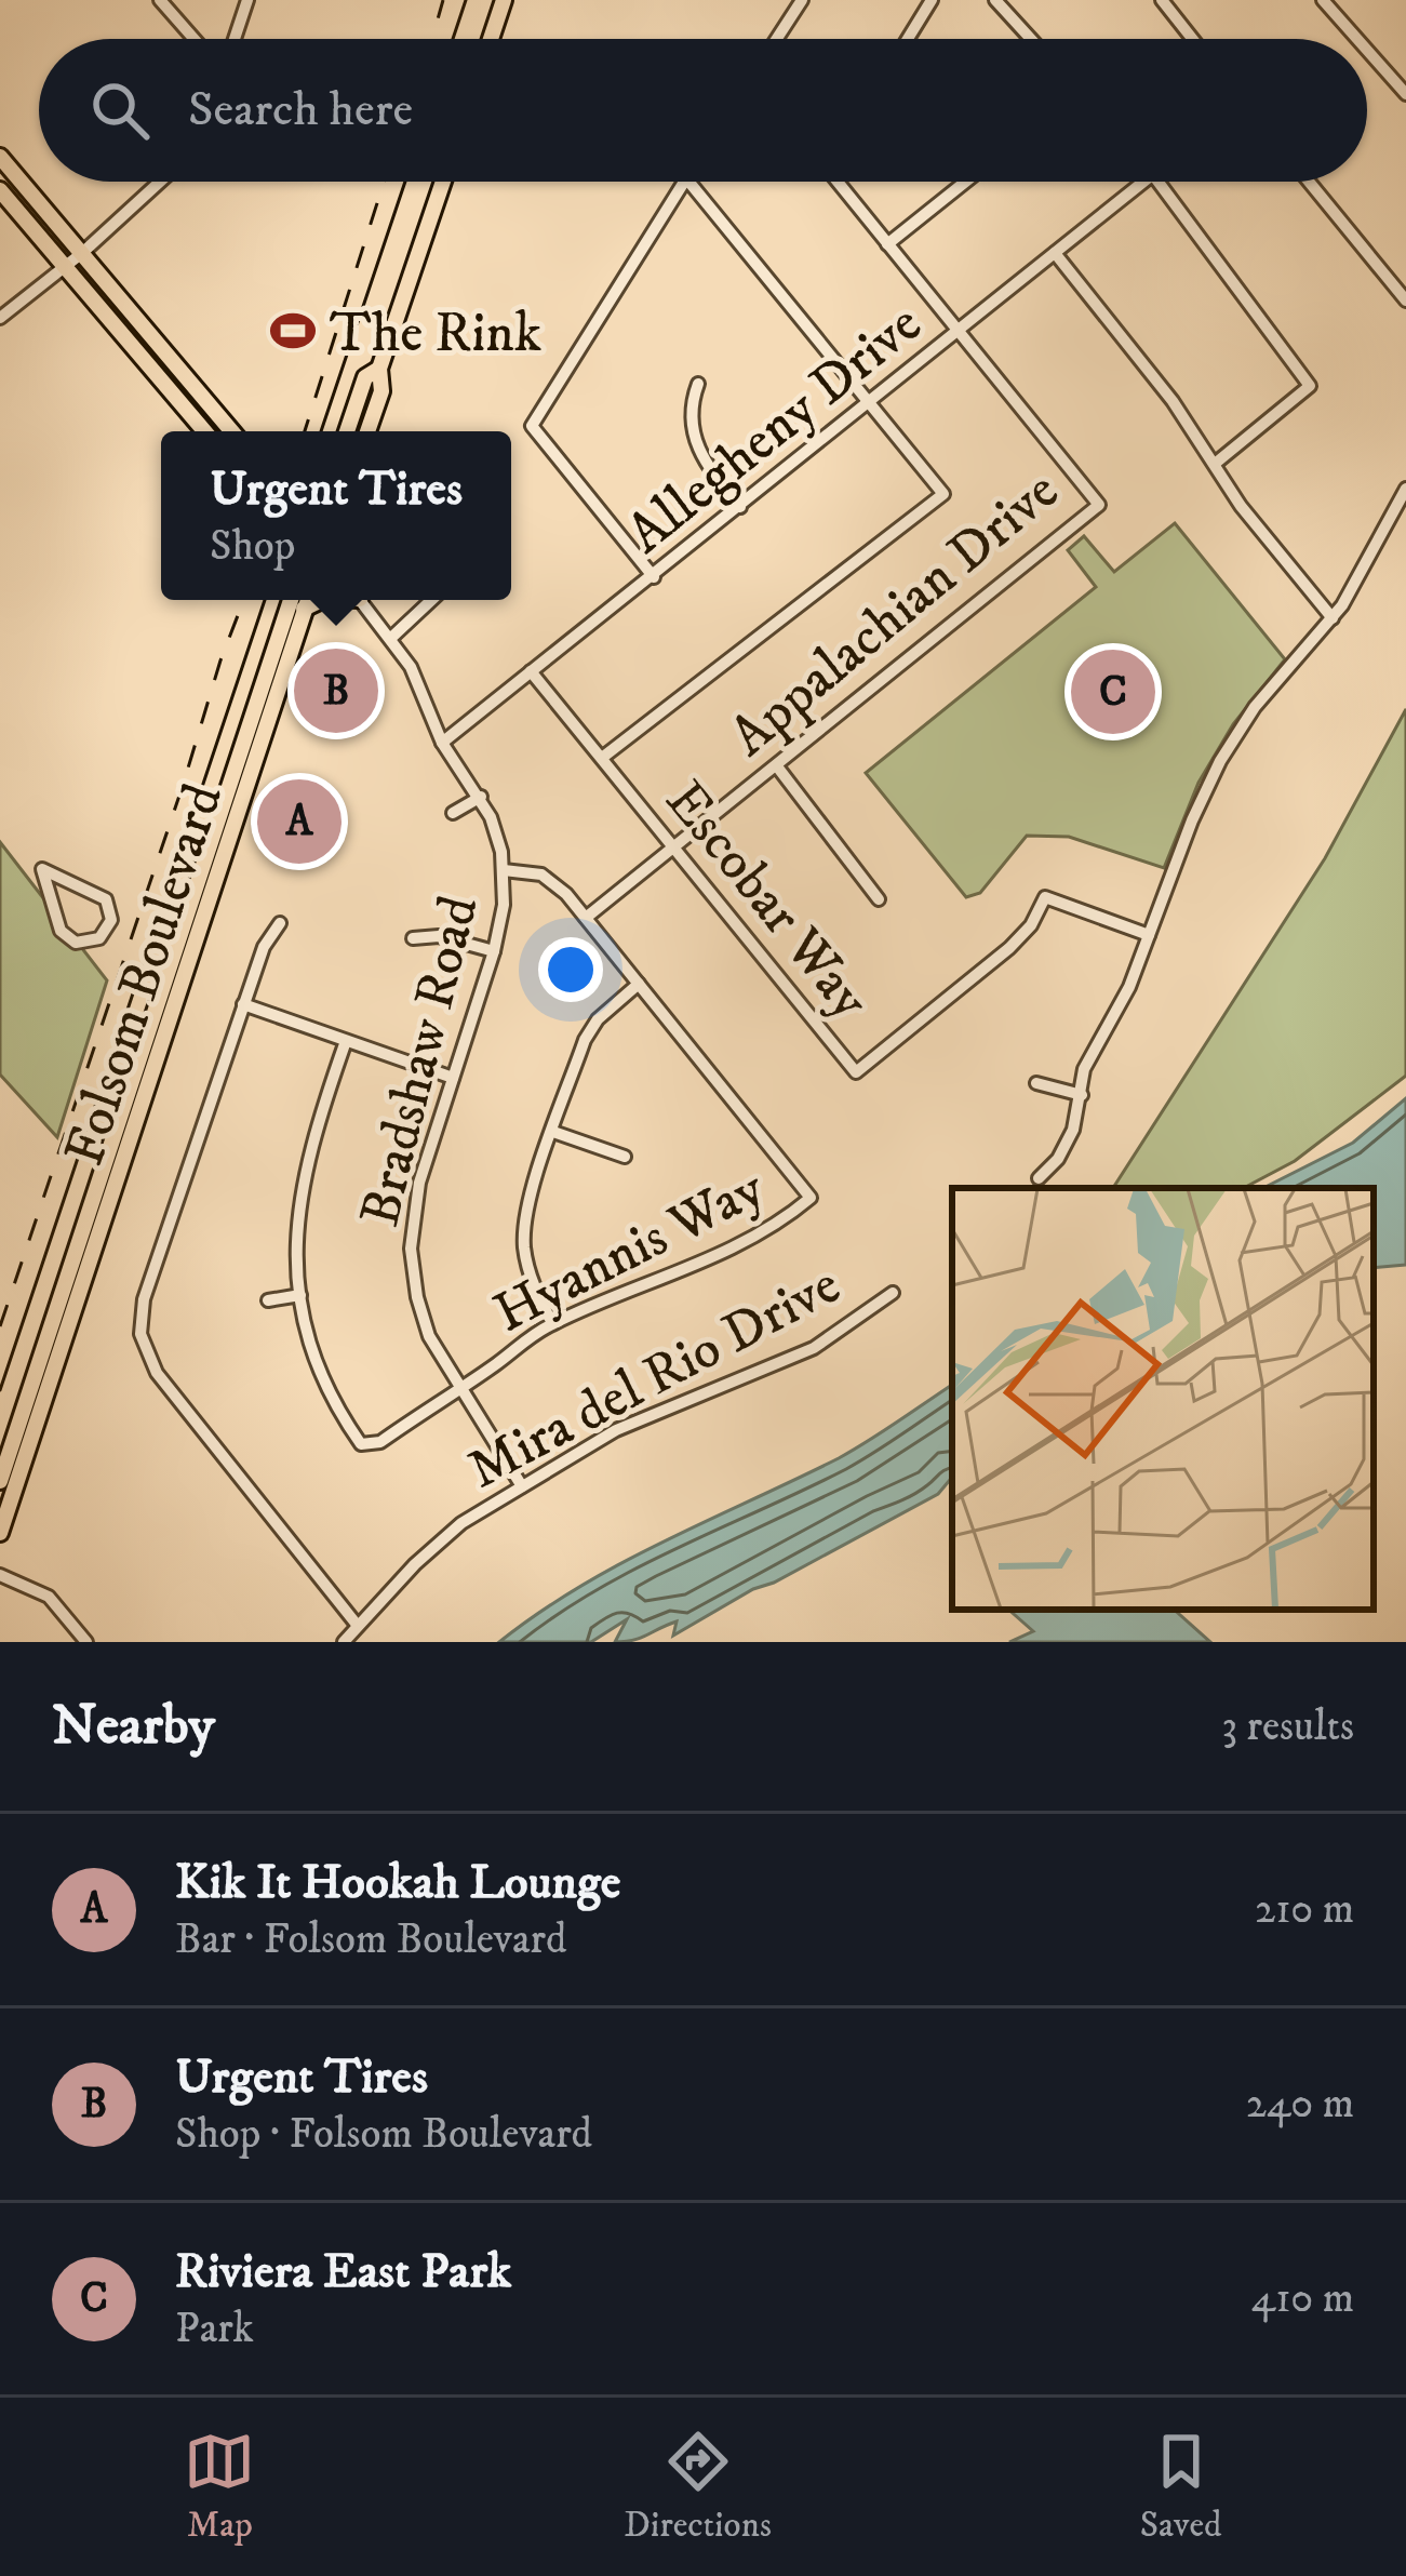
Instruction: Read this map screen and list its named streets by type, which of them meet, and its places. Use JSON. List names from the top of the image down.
{
  "streets": {
    "main road": ["Folsom Boulevard"],
    "street": [
      "Allegheny Drive",
      "Appalachian Drive",
      "Escobar Way",
      "Bradshaw Road",
      "Hyannis Way",
      "Mira del Rio Drive"
    ]
  },
  "crossings": [
    ["Allegheny Drive", "Appalachian Drive"],
    ["Allegheny Drive", "Escobar Way"],
    ["Allegheny Drive", "Bradshaw Road"],
    ["Appalachian Drive", "Escobar Way"],
    ["Appalachian Drive", "Hyannis Way"],
    ["Bradshaw Road", "Hyannis Way"],
    ["Bradshaw Road", "Mira del Rio Drive"]
  ],
  "places": {
    "sports": ["The Rink"]
  },
  "page": {
    "search": "Search here",
    "popup": ["Urgent Tires", "Shop"],
    "pins": ["B", "C", "A"],
    "heading": ["Nearby", "3 results"],
    "list": [
      {
        "mark": "A",
        "name": "Kik It Hookah Lounge",
        "note": "Bar · Folsom Boulevard",
        "value": "210 m"
      },
      {
        "mark": "B",
        "name": "Urgent Tires",
        "note": "Shop · Folsom Boulevard",
        "value": "240 m"
      },
      {
        "mark": "C",
        "name": "Riviera East Park",
        "note": "Park",
        "value": "410 m"
      }
    ],
    "nav": ["Map", "Directions", "Saved"]
  }
}
